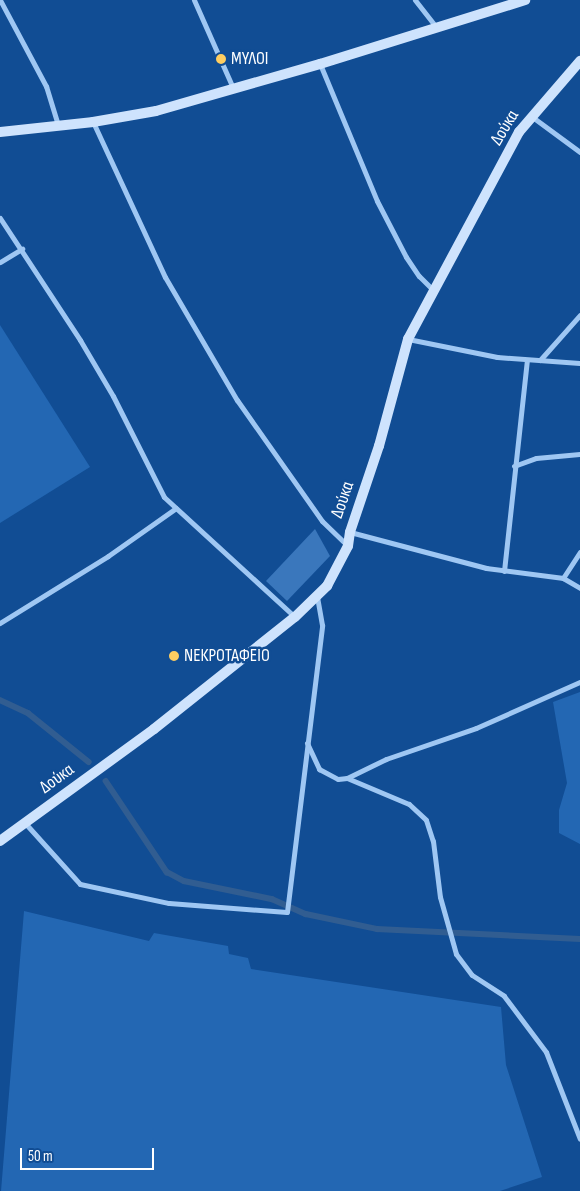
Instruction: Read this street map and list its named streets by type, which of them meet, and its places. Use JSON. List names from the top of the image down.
{
  "streets": {
    "main road": ["Δούκα"]
  },
  "places": ["ΜΥΛΟΙ", "ΝΕΚΡΟΤΑΦΕΙΟ"],
  "scale_bar": "50 m"
}
